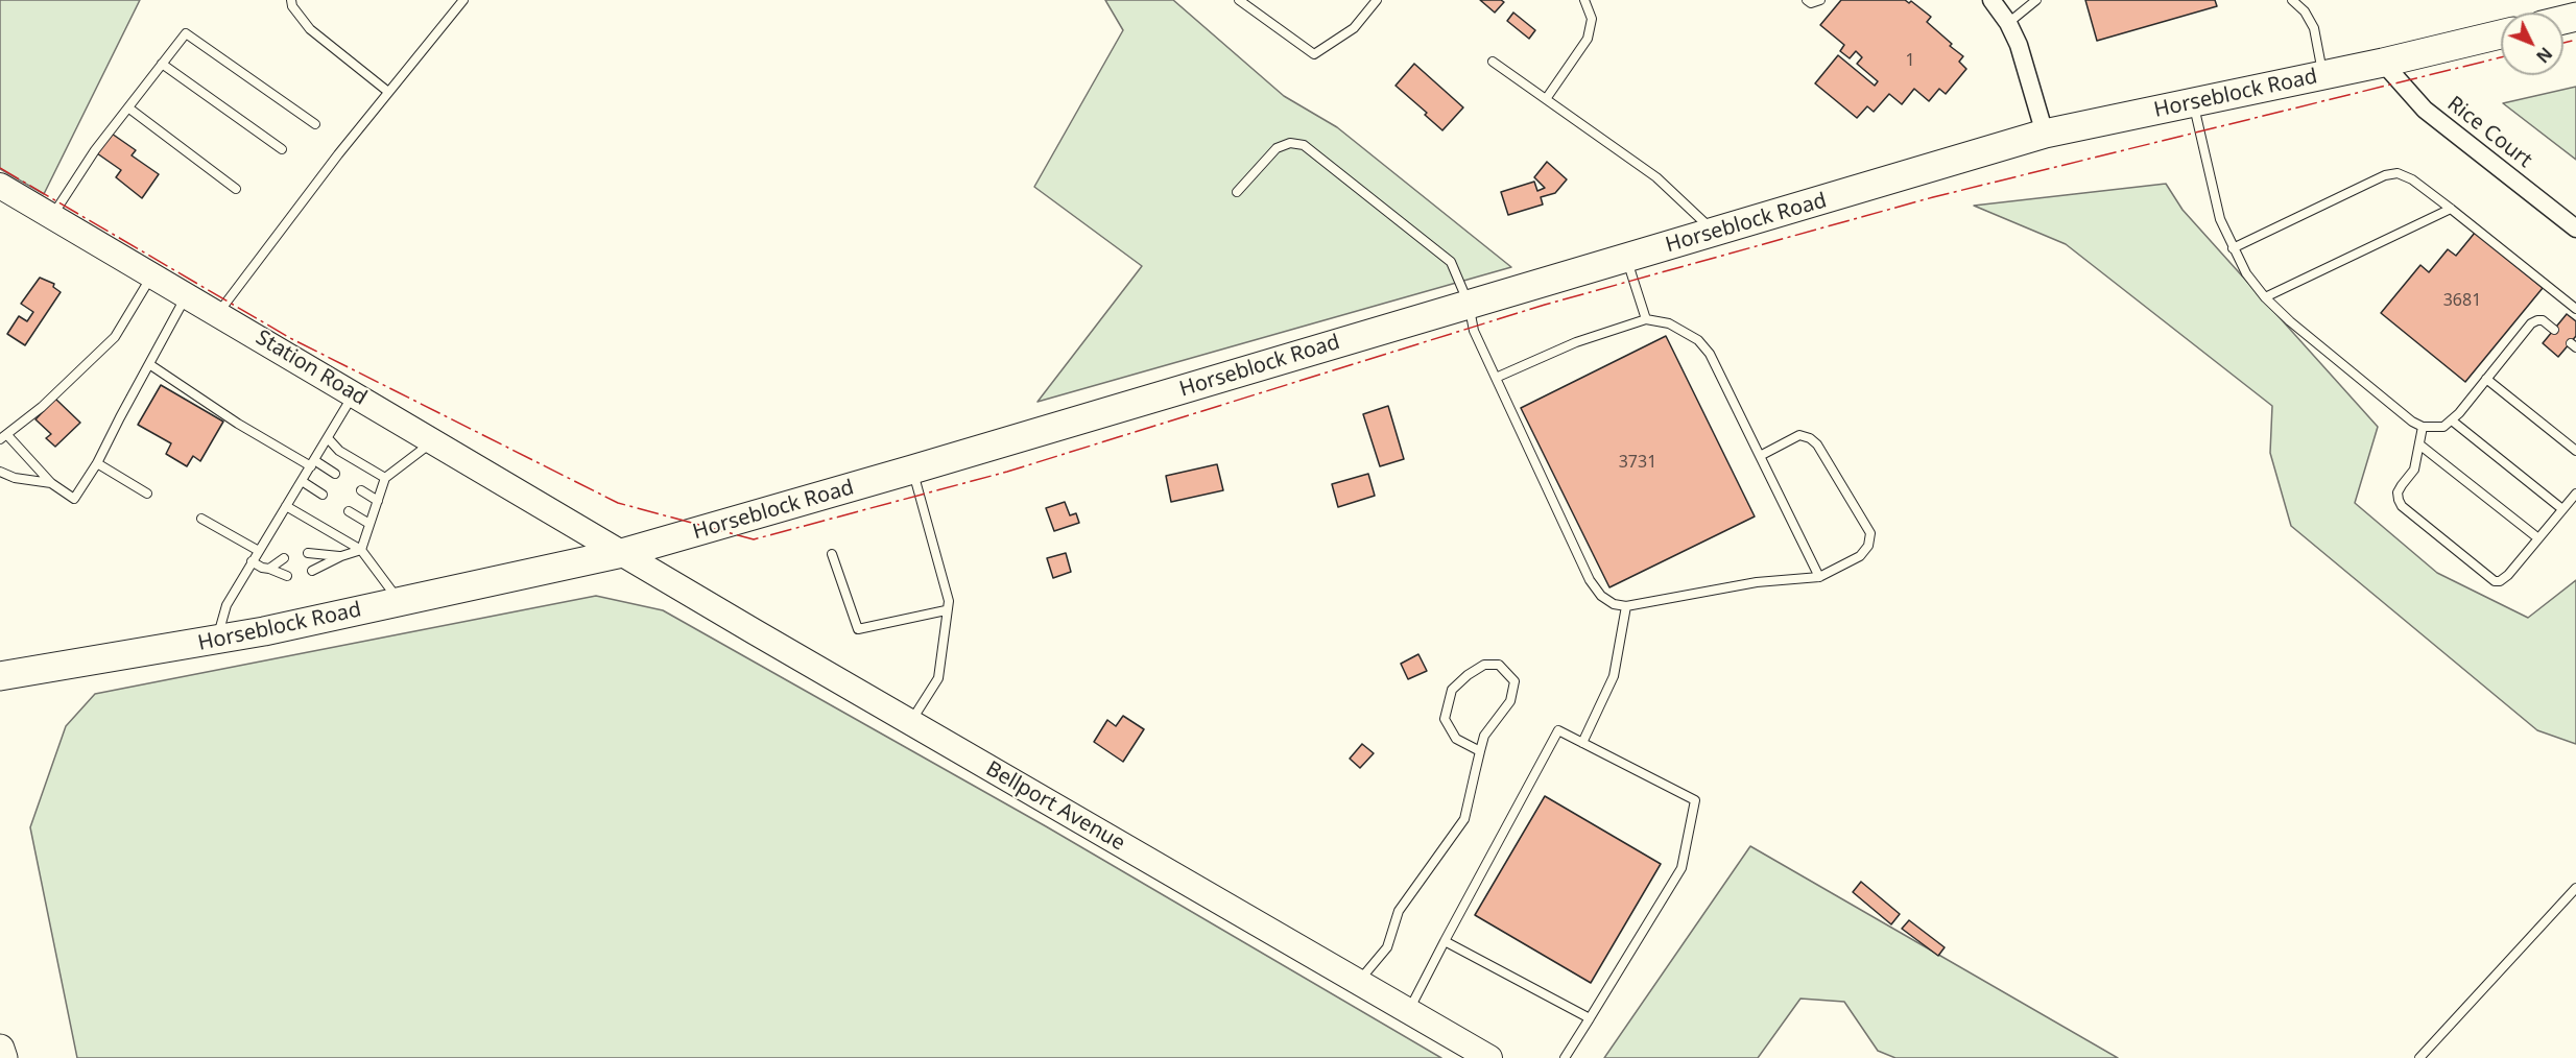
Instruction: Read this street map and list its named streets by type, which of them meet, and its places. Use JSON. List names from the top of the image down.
{
  "streets": {
    "main road": ["Horseblock Road", "Station Road", "Bellport Avenue"],
    "street": ["Rice Court"]
  },
  "crossings": [
    ["Horseblock Road", "Rice Court"],
    ["Horseblock Road", "Station Road"],
    ["Horseblock Road", "Bellport Avenue"],
    ["Station Road", "Bellport Avenue"]
  ],
  "house_numbers": ["1", "3681", "3731"],
  "north": "bottom right"
}
